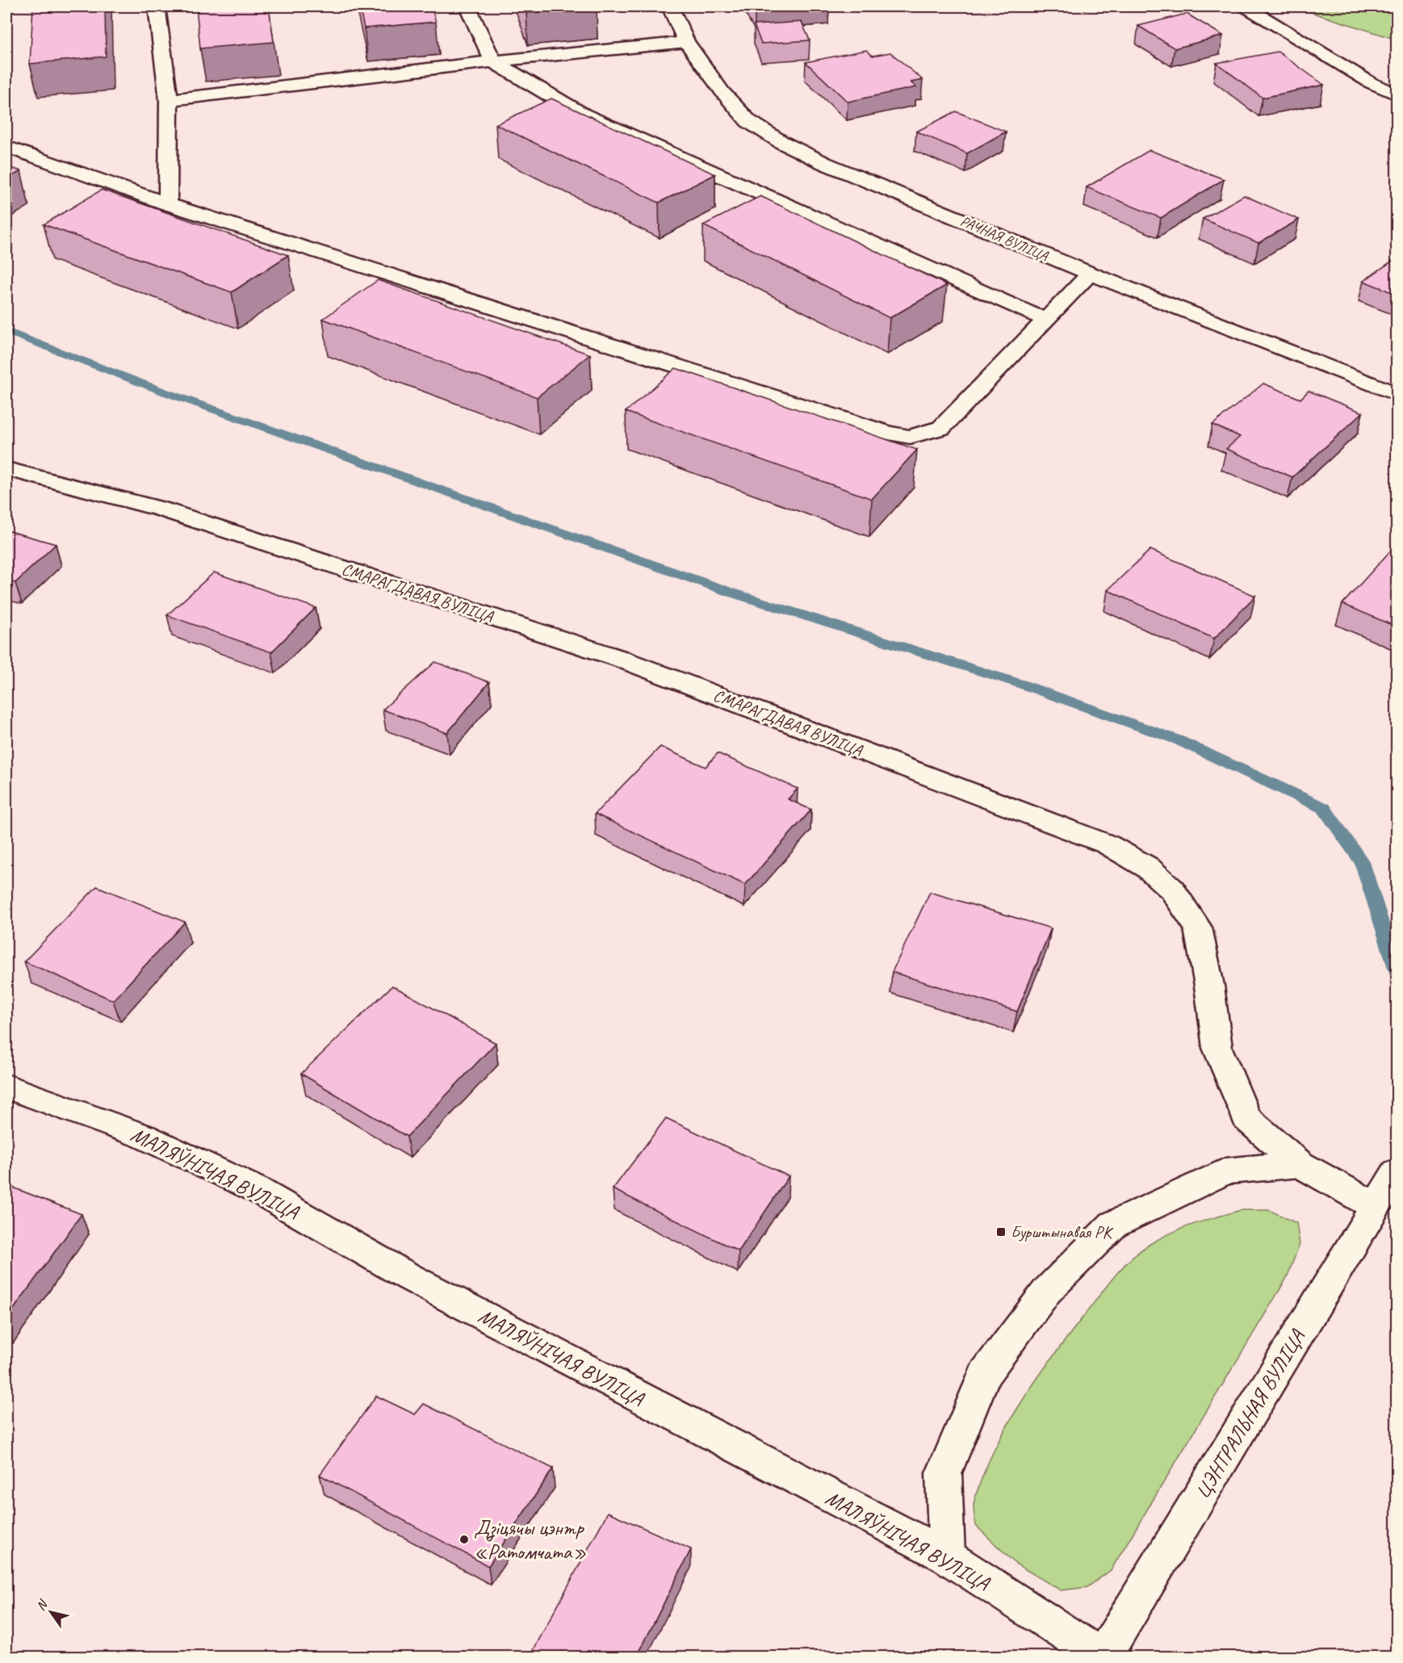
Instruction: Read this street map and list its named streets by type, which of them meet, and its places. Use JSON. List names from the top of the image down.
{
  "streets": {
    "street": [
      "РАЧНАЯ ВУЛІЦА",
      "СМАРАГДАВАЯ ВУЛІЦА",
      "МАЛЯЎНІЧАЯ ВУЛІЦА",
      "ЦЭНТРАЛЬНАЯ ВУЛІЦА"
    ]
  },
  "crossings": [
    ["СМАРАГДАВАЯ ВУЛІЦА", "ЦЭНТРАЛЬНАЯ ВУЛІЦА"],
    ["МАЛЯЎНІЧАЯ ВУЛІЦА", "ЦЭНТРАЛЬНАЯ ВУЛІЦА"]
  ],
  "places": {
    "transit": ["Бурштынавая РК"],
    "other": ["Дзіцячы цэнтр «Ратомчата»"]
  },
  "north": "top left"
}
